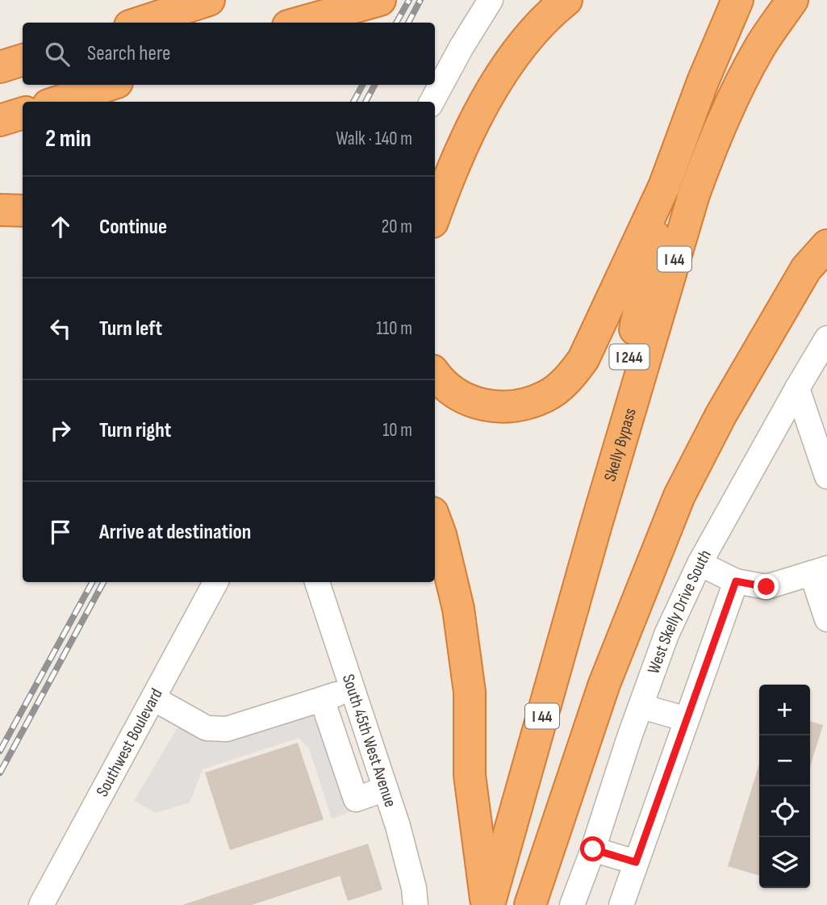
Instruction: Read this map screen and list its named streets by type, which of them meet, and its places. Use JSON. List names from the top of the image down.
{
  "streets": {
    "highway": ["I 44", "I 244", "Skelly Bypass"],
    "street": ["West Skelly Drive South", "South 45th West Avenue", "Southwest Boulevard"]
  },
  "crossings": [
    ["I 244", "Skelly Bypass"]
  ],
  "page": {
    "search": "Search here",
    "heading": ["2 min", "Walk · 140 m"],
    "list": [
      ["Continue", "20 m"],
      ["Turn left", "110 m"],
      ["Turn right", "10 m"],
      "Arrive at destination"
    ],
    "map_buttons": ["+", "−"]
  }
}
